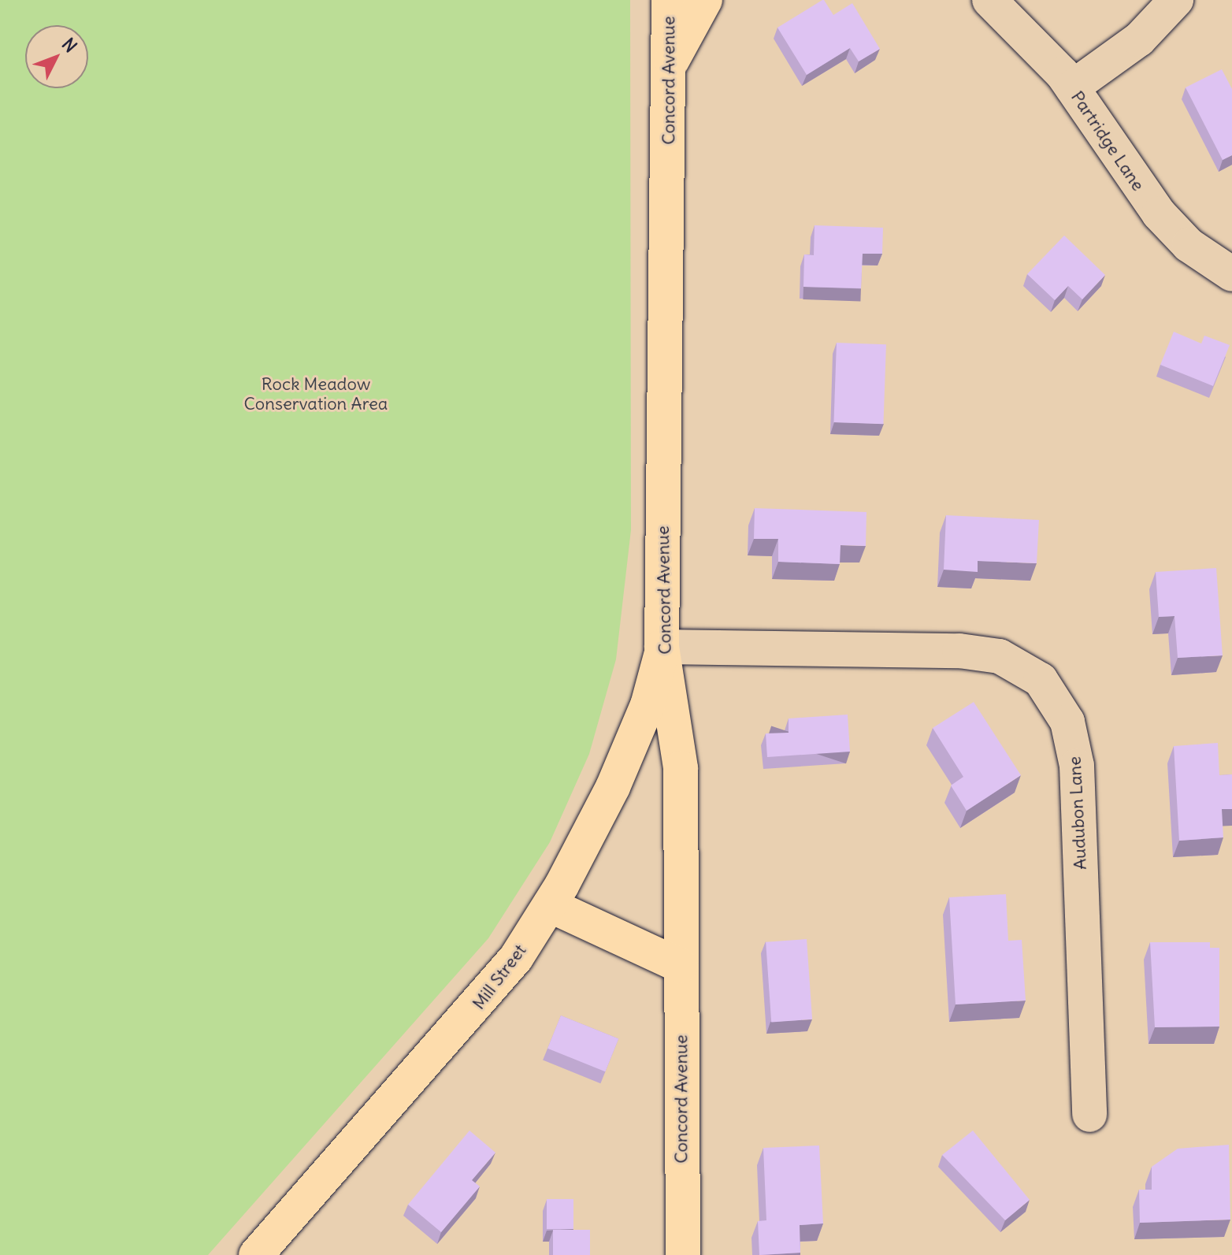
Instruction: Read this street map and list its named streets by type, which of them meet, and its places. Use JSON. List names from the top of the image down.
{
  "streets": {
    "main road": ["Concord Avenue", "Mill Street"],
    "street": ["Partridge Lane", "Audubon Lane"]
  },
  "crossings": [
    ["Concord Avenue", "Audubon Lane"],
    ["Concord Avenue", "Mill Street"],
    ["Audubon Lane", "Mill Street"]
  ],
  "parks": ["Rock Meadow Conservation Area"],
  "north": "top right"
}
